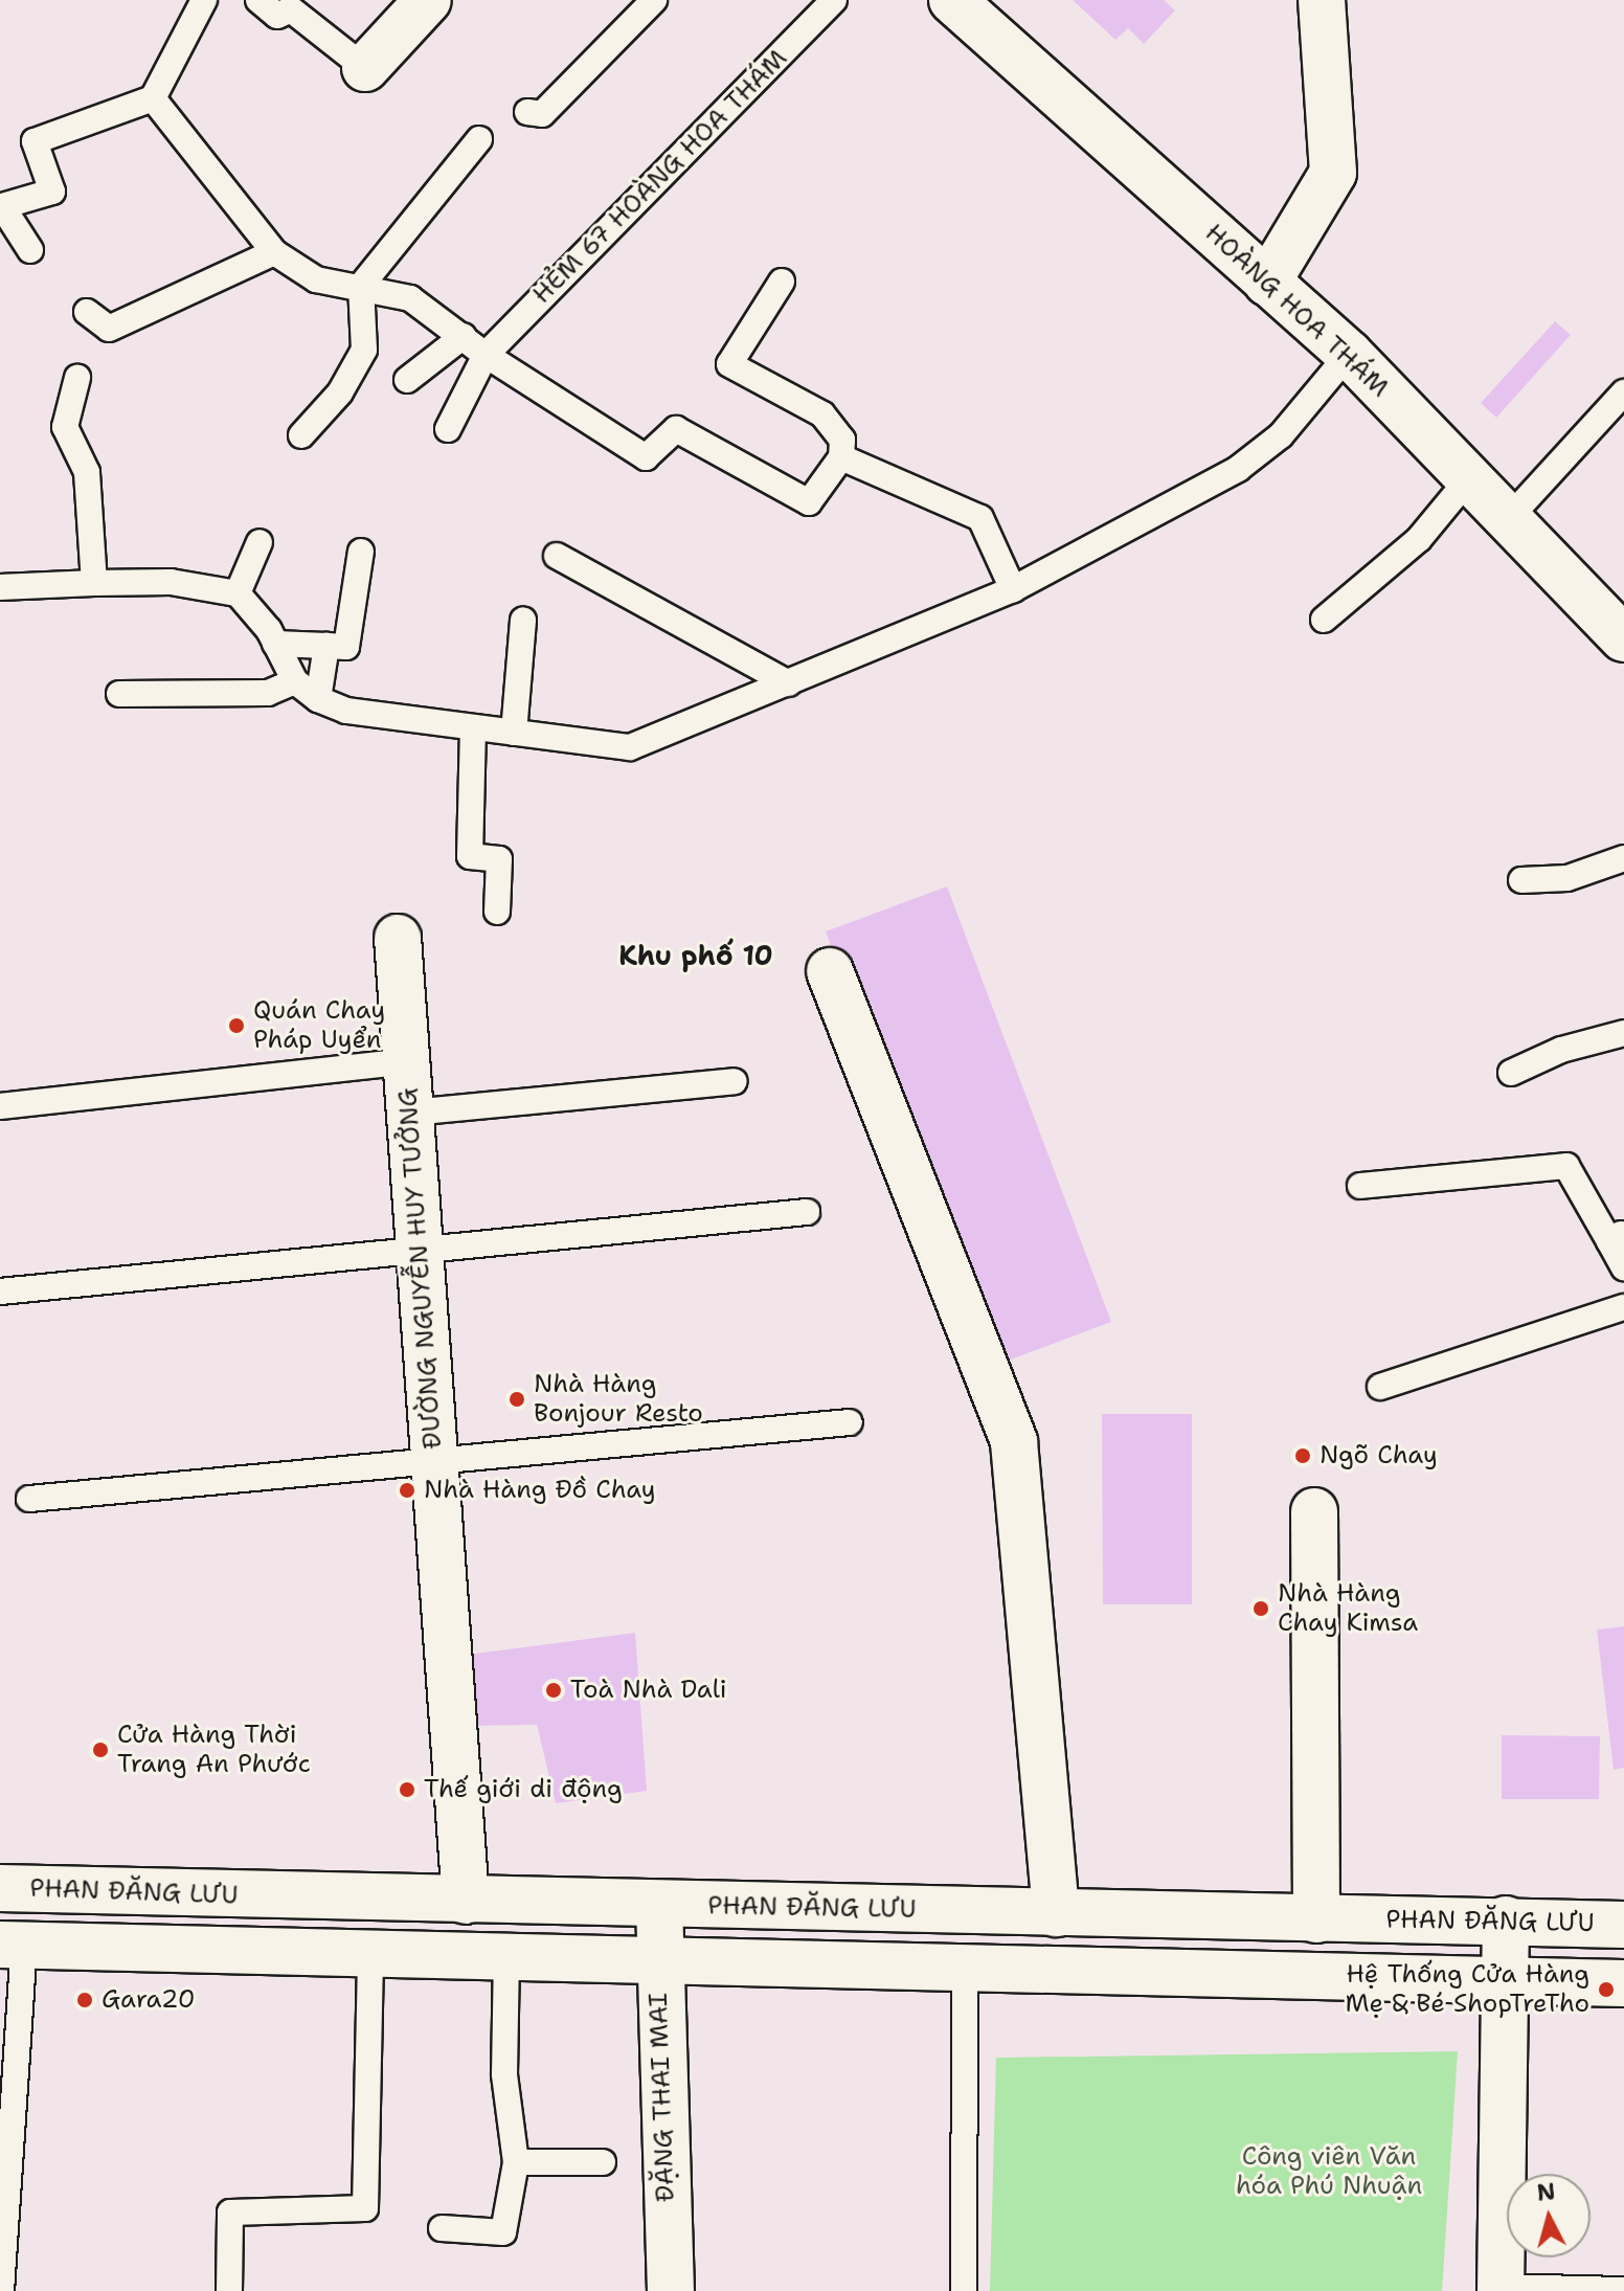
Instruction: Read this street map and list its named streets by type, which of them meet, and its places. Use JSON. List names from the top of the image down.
{
  "streets": {
    "street": [
      "HOÀNG HOA THÁM",
      "ĐƯỜNG NGUYỄN HUY TƯỞNG",
      "PHAN ĐĂNG LƯU",
      "ĐẶNG THAI MAI"
    ],
    "lane": ["HẺM 67 HOÀNG HOA THÁM"]
  },
  "crossings": [
    ["ĐƯỜNG NGUYỄN HUY TƯỞNG", "PHAN ĐĂNG LƯU"],
    ["PHAN ĐĂNG LƯU", "ĐẶNG THAI MAI"]
  ],
  "districts": ["Khu phố 10"],
  "parks": ["Công viên Văn hóa Phú Nhuận"],
  "places": [
    "Quán Chay Pháp Uyển",
    "Nhà Hàng Bonjour Resto",
    "Ngõ Chay",
    "Nhà Hàng Đồ Chay",
    "Nhà Hàng Chay Kimsa",
    "Toà Nhà Dali",
    "Cửa Hàng Thời Trang An Phước",
    "Thế giới di động",
    "Hệ Thống Cửa Hàng Mẹ & Bé ShopTreTho",
    "Gara20"
  ],
  "north": "top"
}
